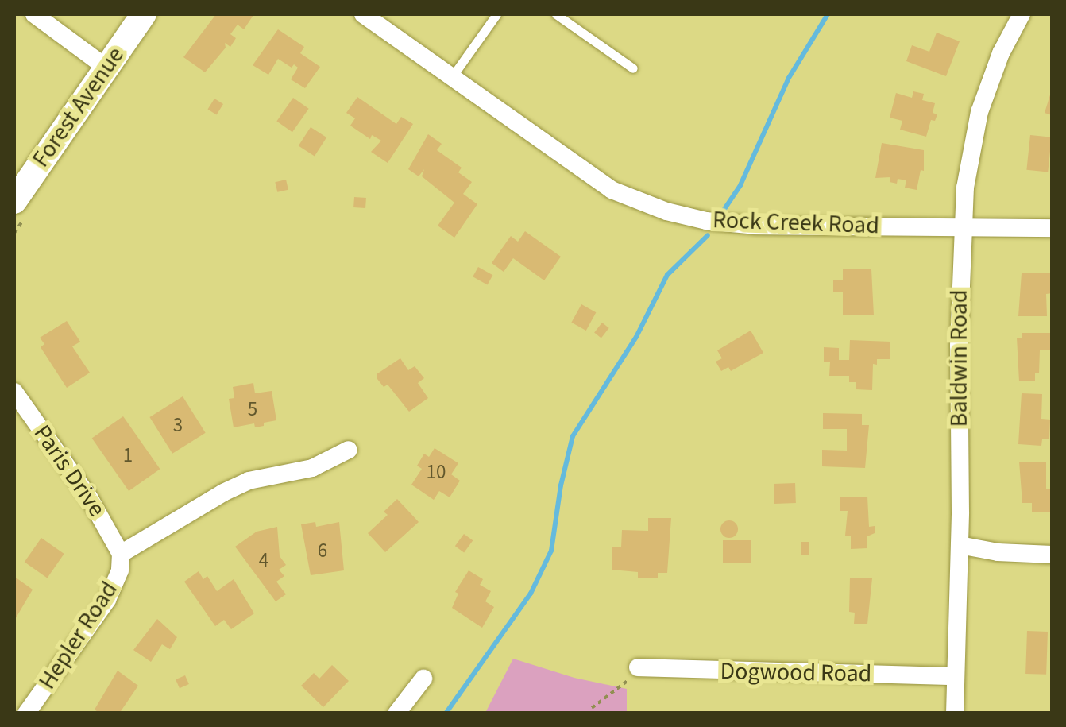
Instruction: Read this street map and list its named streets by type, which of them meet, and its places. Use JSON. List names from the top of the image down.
{
  "streets": {
    "main road": ["Forest Avenue"],
    "street": [
      "Rock Creek Road",
      "Baldwin Road",
      "Paris Drive",
      "Hepler Road",
      "Dogwood Road"
    ]
  },
  "crossings": [
    ["Rock Creek Road", "Baldwin Road"],
    ["Baldwin Road", "Dogwood Road"],
    ["Paris Drive", "Hepler Road"]
  ],
  "house_numbers": [
    "5",
    "3",
    "1",
    "10",
    "6",
    "4"
  ]
}
